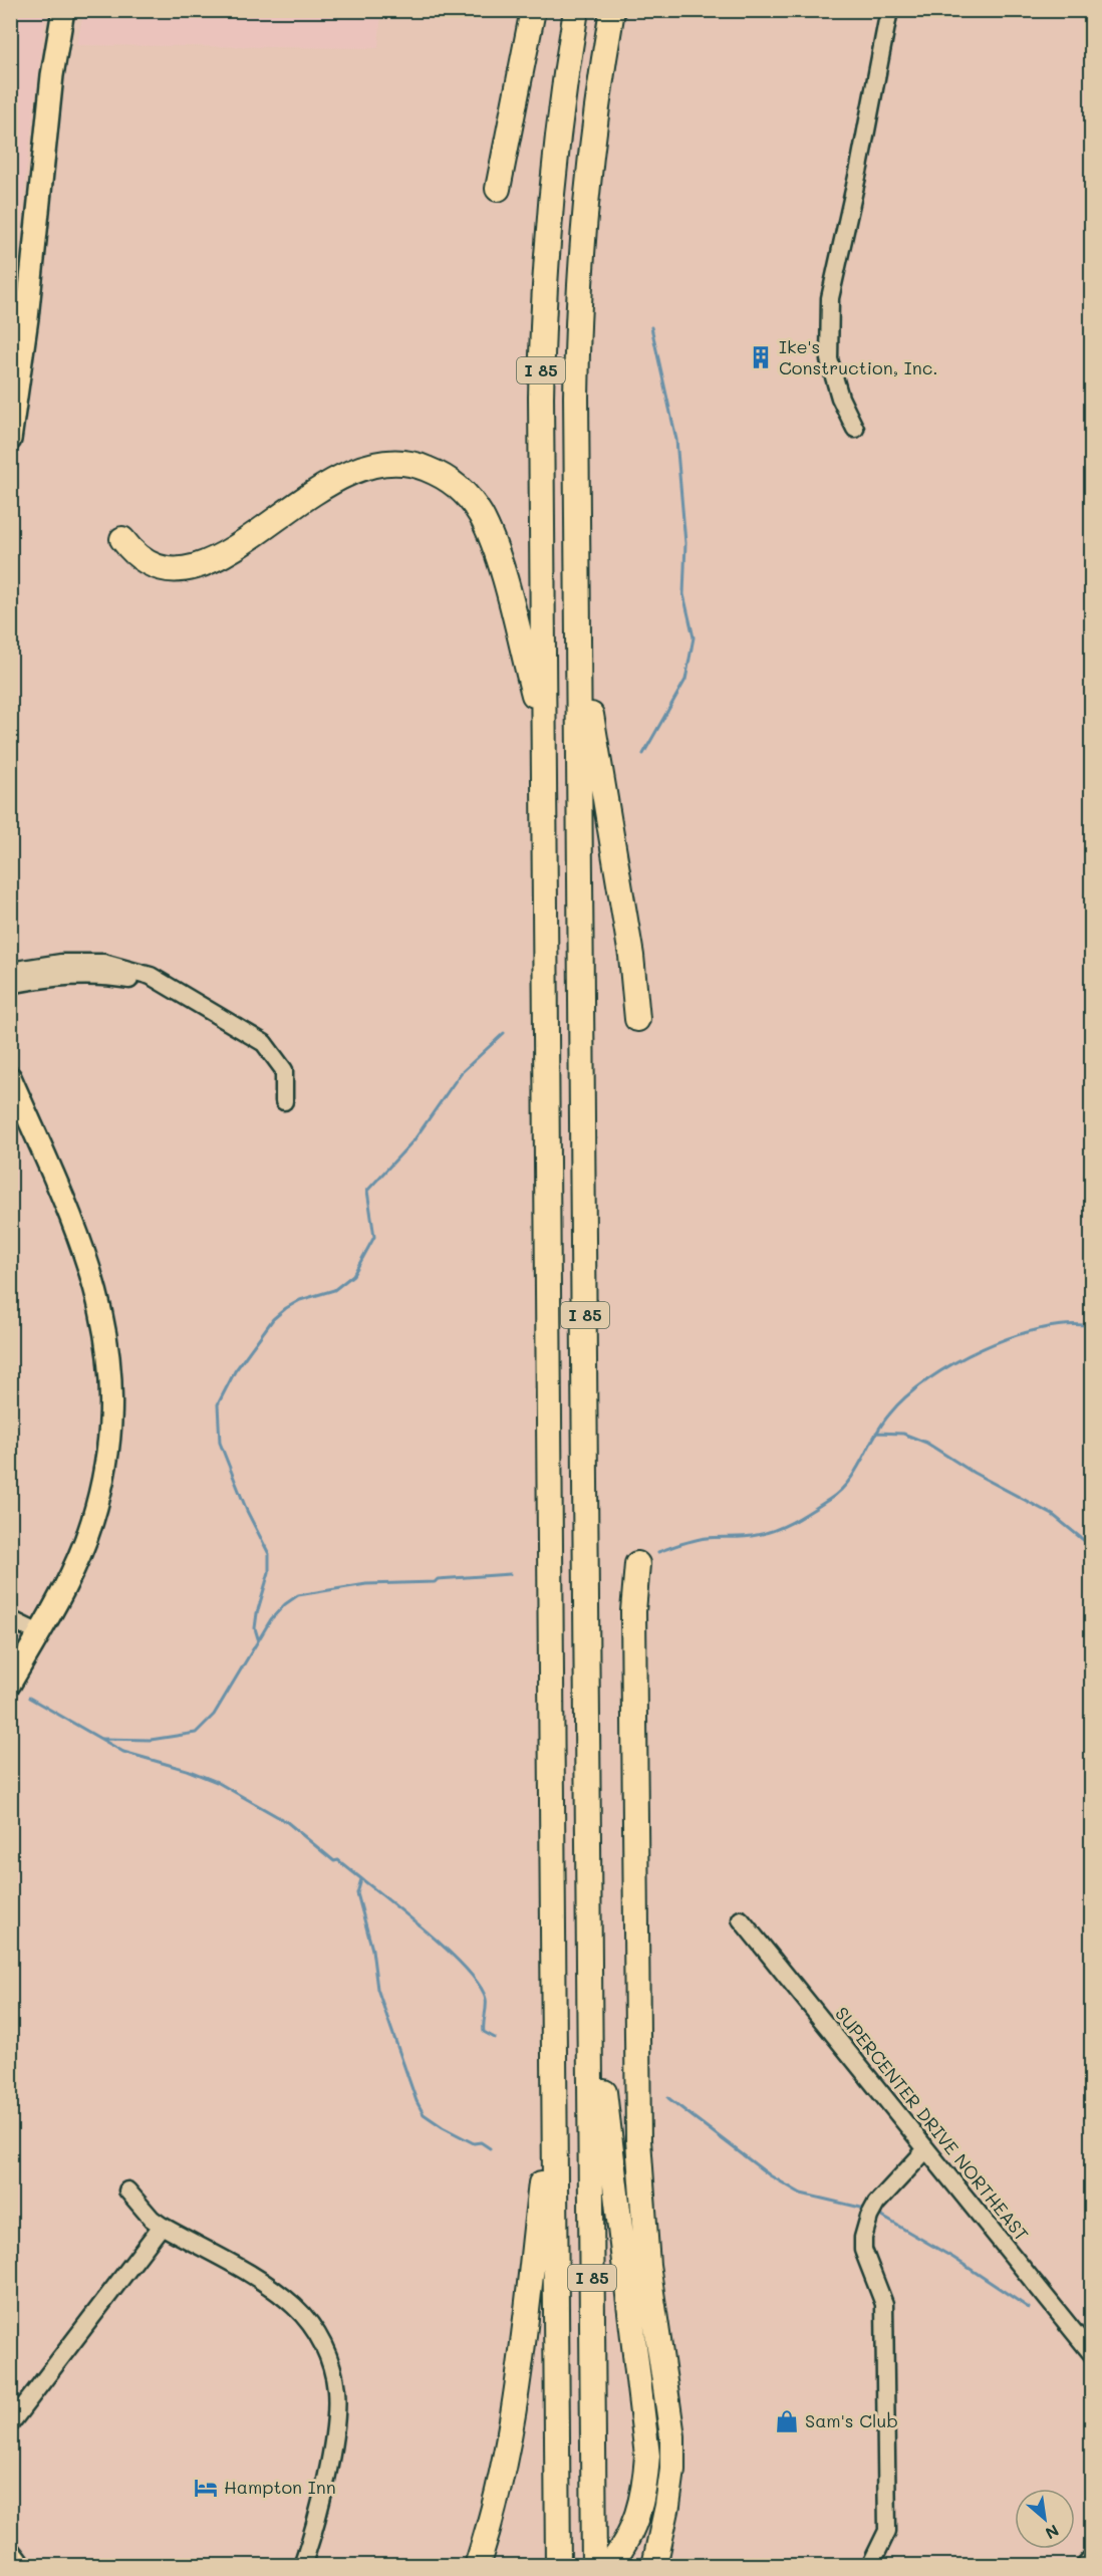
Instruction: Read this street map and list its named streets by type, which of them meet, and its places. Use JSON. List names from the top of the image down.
{
  "streets": {
    "highway": ["I 85"],
    "street": ["SUPERCENTER DRIVE NORTHEAST"]
  },
  "places": {
    "building": ["Ike's Construction, Inc."],
    "shop": ["Sam's Club"],
    "hotel": ["Hampton Inn"]
  },
  "north": "bottom right"
}
